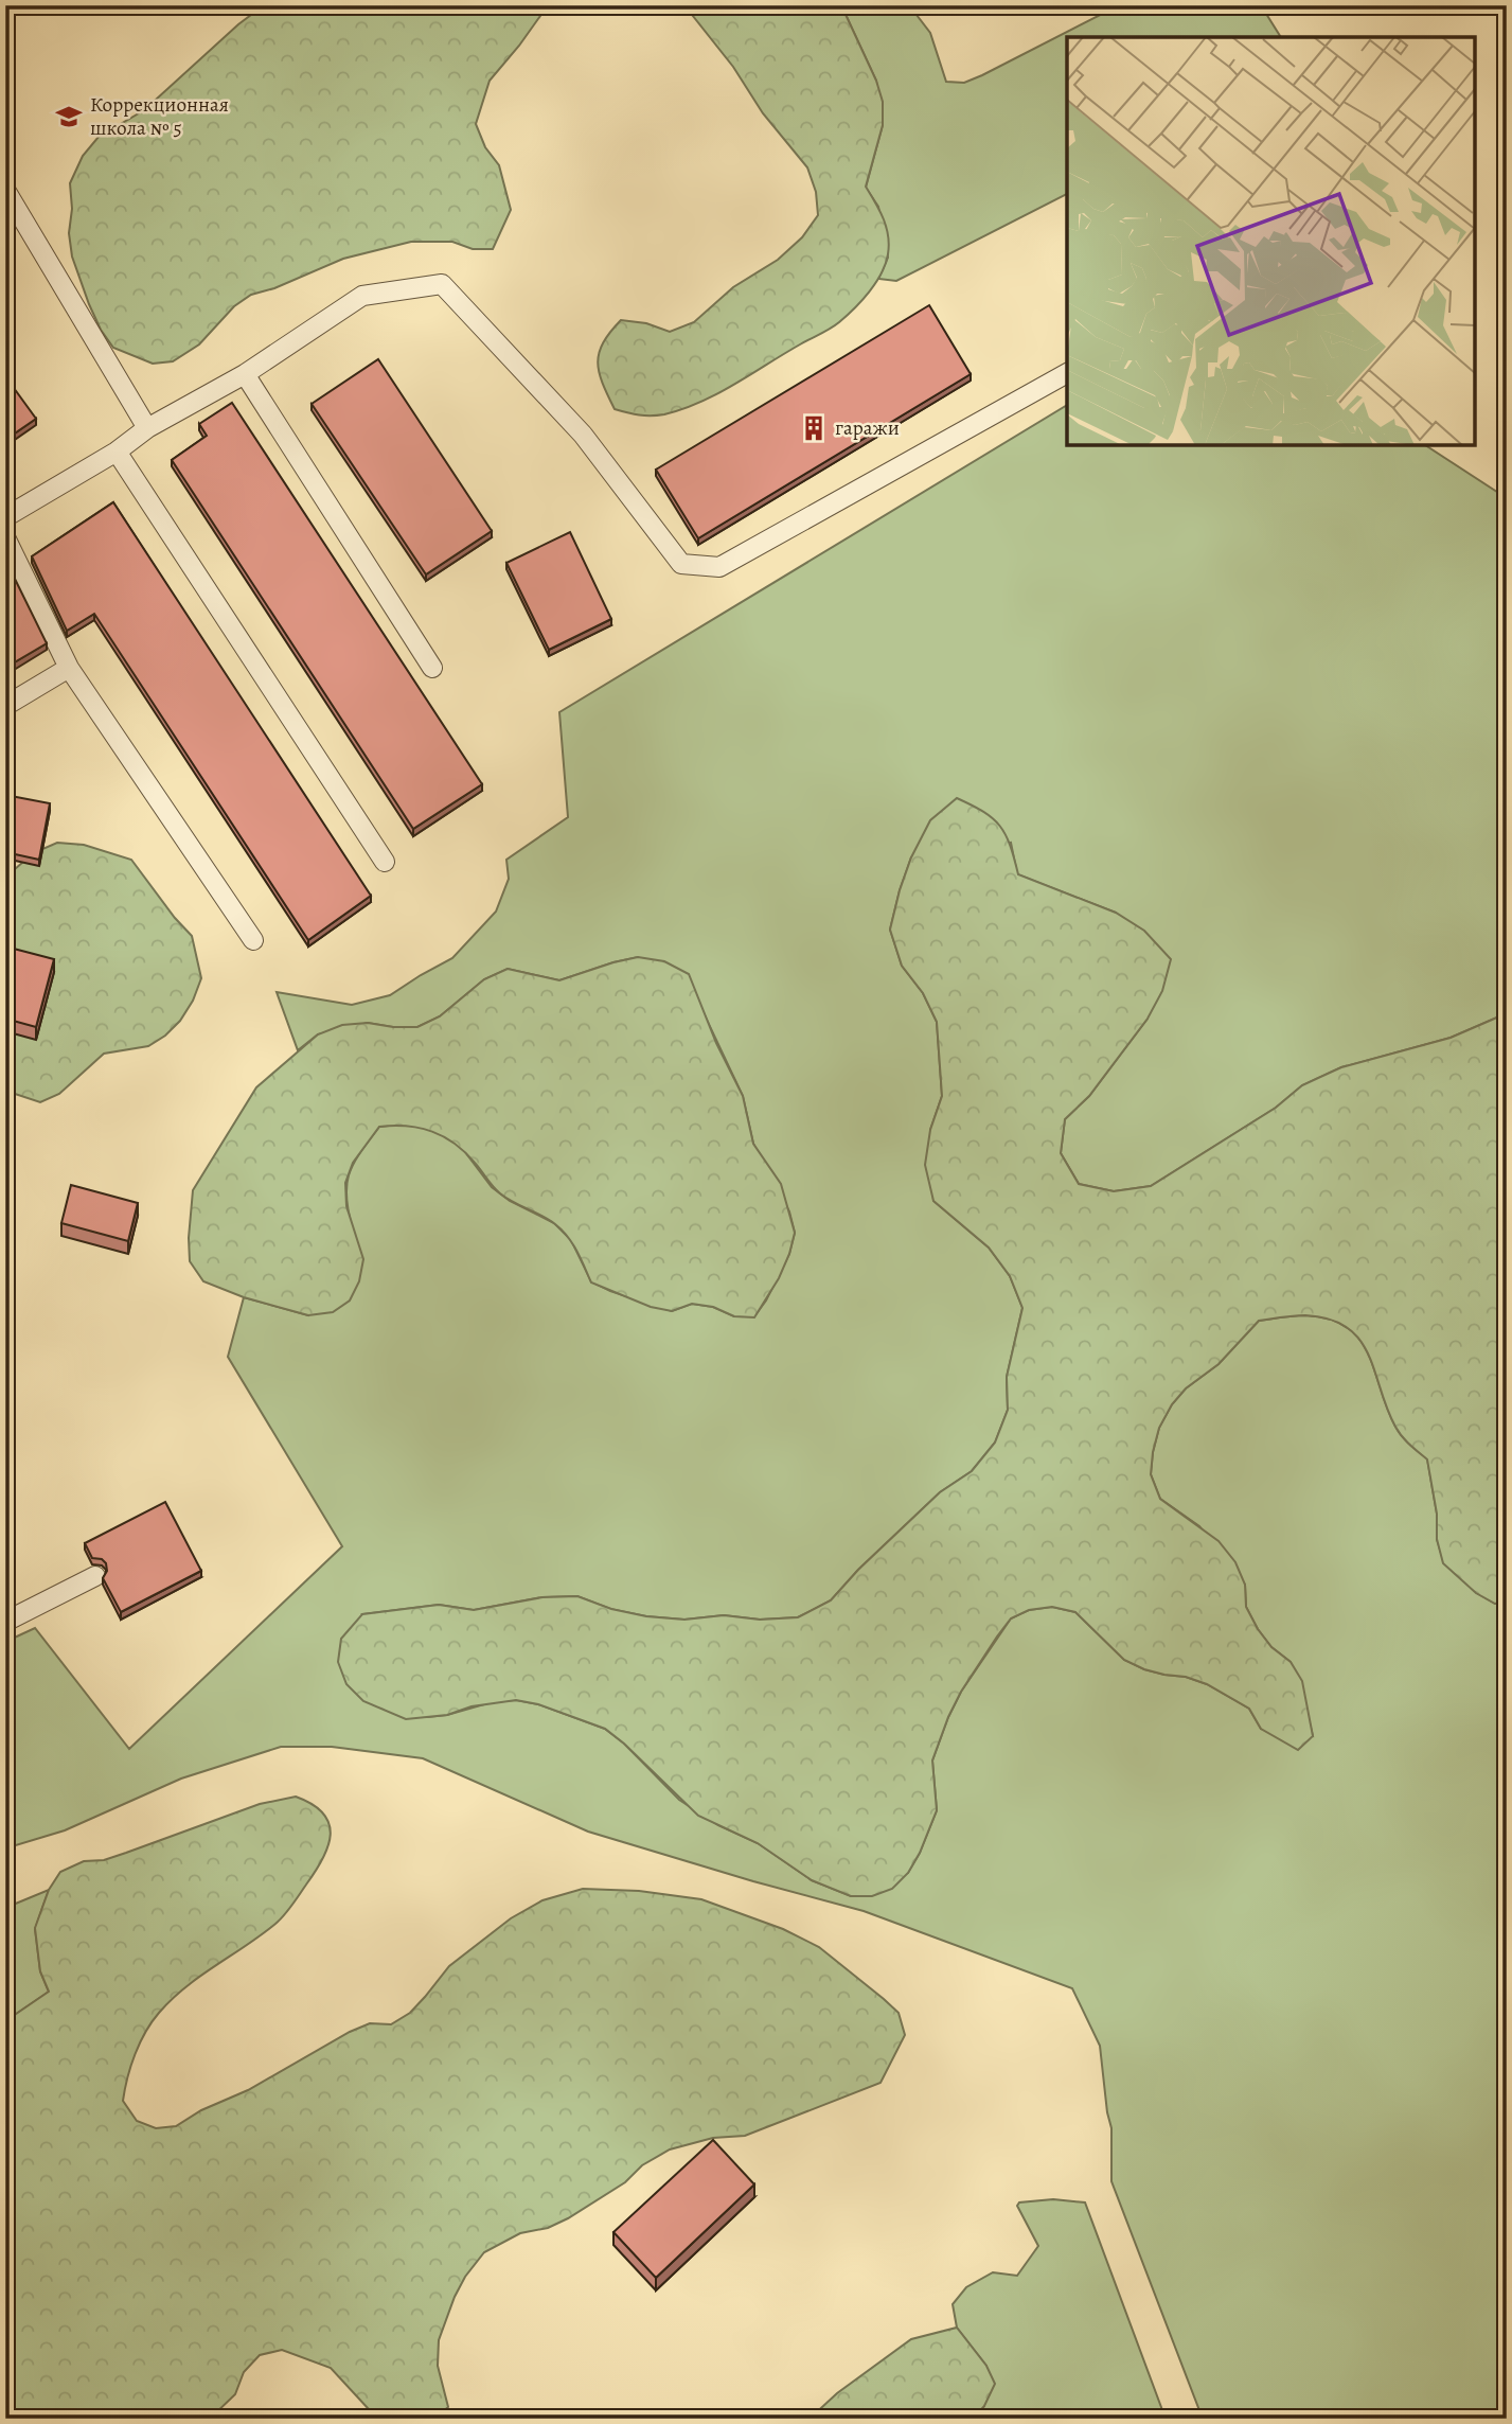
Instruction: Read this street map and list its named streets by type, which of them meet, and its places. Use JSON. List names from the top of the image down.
{
  "places": {
    "school or university": ["Коррекционная школа № 5"],
    "building": ["гаражи"]
  }
}
